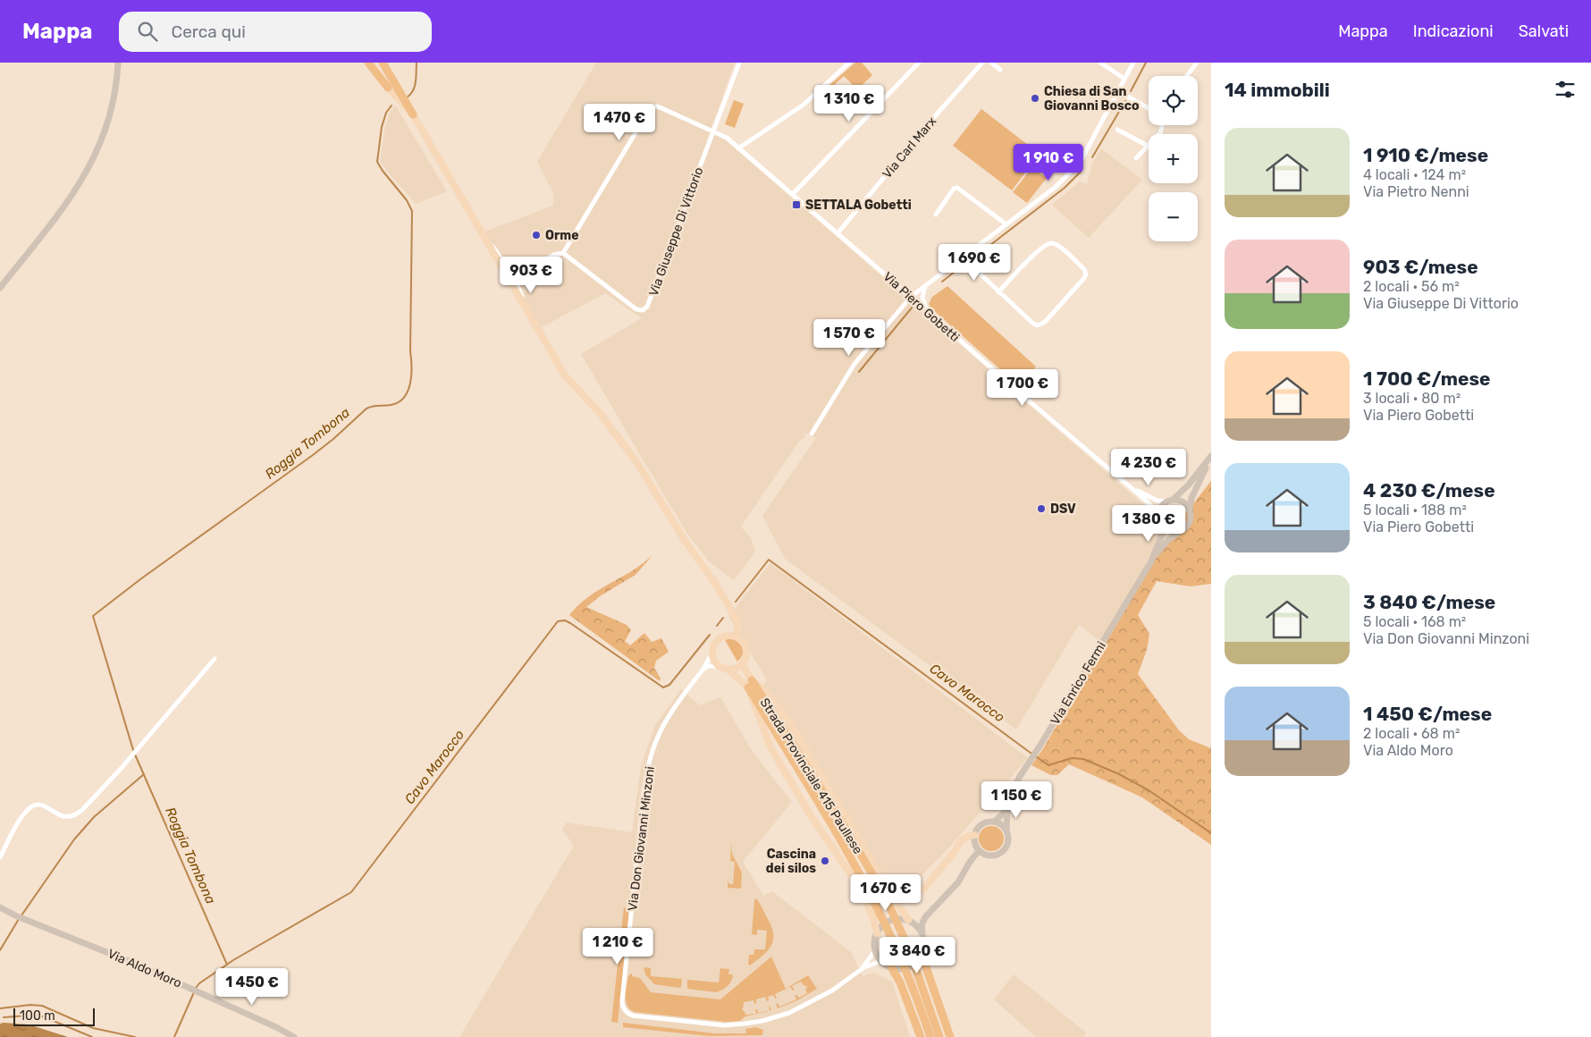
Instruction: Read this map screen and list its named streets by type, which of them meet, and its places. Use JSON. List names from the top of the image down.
{
  "streets": {
    "highway": ["Strada Provinciale 415 Paullese"],
    "main road": ["Via Enrico Fermi", "Via Aldo Moro"],
    "street": [
      "Via Carl Marx",
      "Via Giuseppe Di Vittorio",
      "Via Piero Gobetti",
      "Via Don Giovanni Minzoni"
    ]
  },
  "crossings": [
    ["Via Carl Marx", "Via Piero Gobetti"],
    ["Via Giuseppe Di Vittorio", "Via Piero Gobetti"],
    ["Strada Provinciale 415 Paullese", "Via Don Giovanni Minzoni"]
  ],
  "water": ["Roggia Tombona", "Cavo Marocco"],
  "places": {
    "other": [
      "Chiesa di San Giovanni Bosco",
      "Orme",
      "DSV",
      "Cascina dei silos"
    ],
    "transit": ["SETTALA Gobetti"]
  },
  "scale_bar": "100 m",
  "page": {
    "header": "Mappa",
    "search": "Cerca qui",
    "nav": ["Mappa", "Indicazioni", "Salvati"],
    "heading": "14 immobili",
    "map_buttons": ["+", "−"],
    "price": [
      "1 310 €",
      "1 470 €",
      "1 910 €",
      "1 690 €",
      "903 €",
      "1 570 €",
      "1 700 €",
      "4 230 €",
      "1 380 €",
      "1 150 €",
      "1 670 €",
      "1 210 €",
      "3 840 €",
      "1 450 €"
    ],
    "list": [
      {
        "name": "1 910 €/mese",
        "note": "4 locali · 124 m² · Via Pietro Nenni"
      },
      {
        "name": "903 €/mese",
        "note": "2 locali · 56 m² · Via Giuseppe Di Vittorio"
      },
      {
        "name": "1 700 €/mese",
        "note": "3 locali · 80 m² · Via Piero Gobetti"
      },
      {
        "name": "4 230 €/mese",
        "note": "5 locali · 188 m² · Via Piero Gobetti"
      },
      {
        "name": "3 840 €/mese",
        "note": "5 locali · 168 m² · Via Don Giovanni Minzoni"
      },
      {
        "name": "1 450 €/mese",
        "note": "2 locali · 68 m² · Via Aldo Moro"
      }
    ],
    "scale": "100 m"
  }
}
